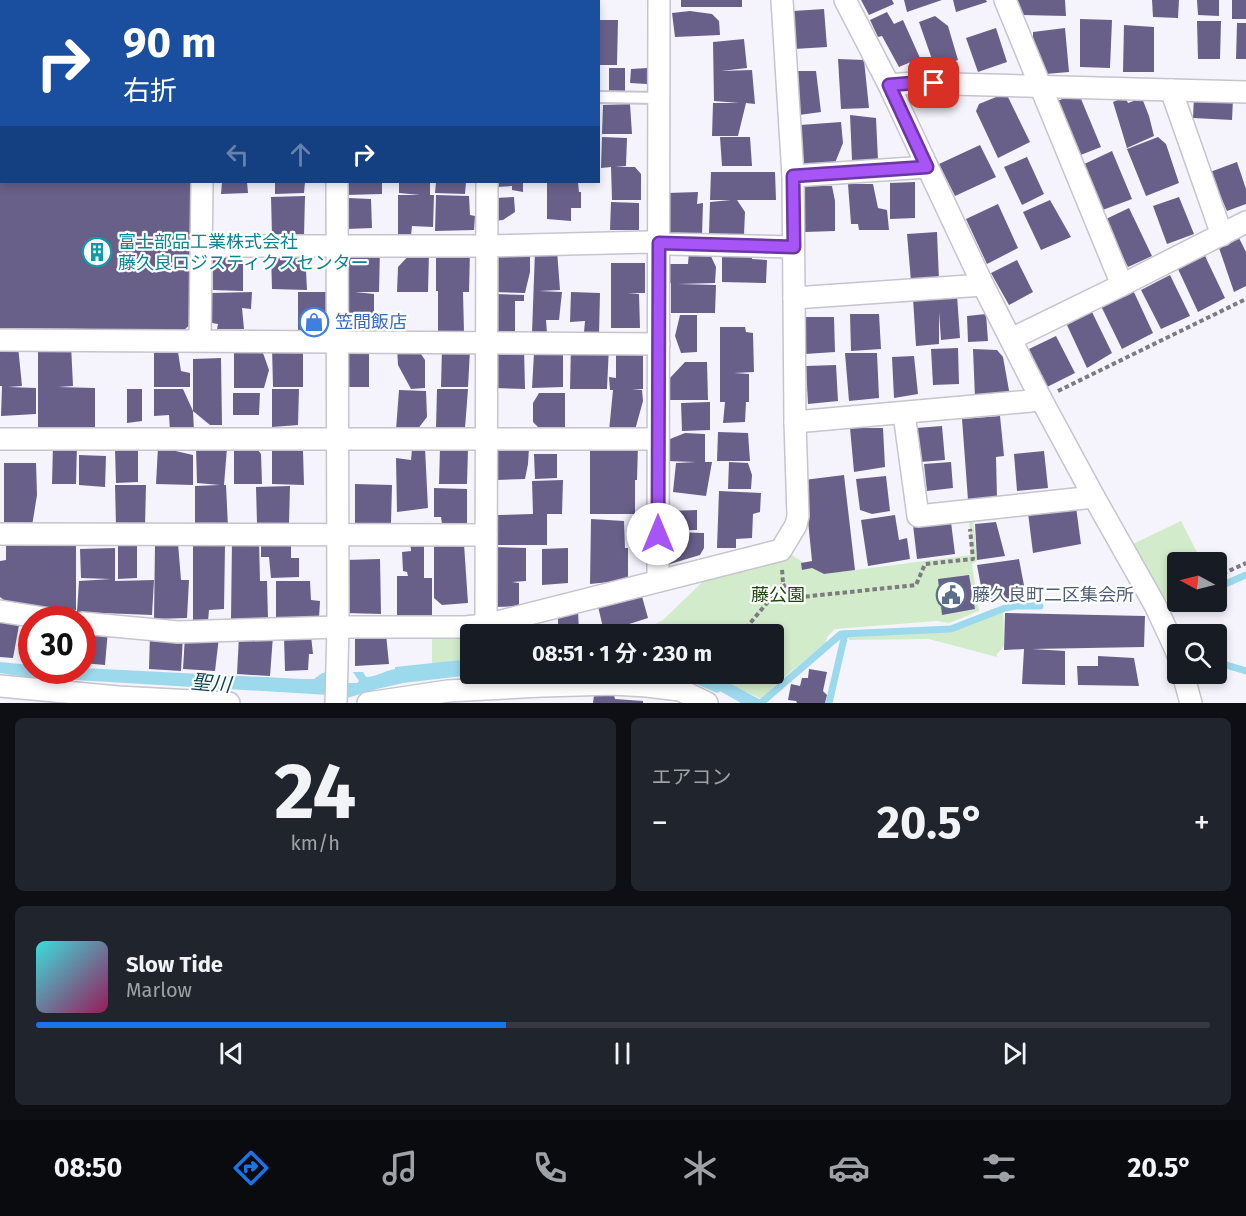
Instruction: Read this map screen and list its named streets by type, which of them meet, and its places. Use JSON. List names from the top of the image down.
{
  "water": ["聖川"],
  "parks": ["藤公園"],
  "places": {
    "building": ["富士部品工業株式会社 藤久良ロジスティクスセンター"],
    "shop": ["笠間飯店"],
    "public building": ["藤久良町二区集会所"]
  },
  "north": "left",
  "page": {
    "turn": ["90 m", "右折"],
    "limit": "30",
    "trip": "08:51 · 1 分 · 230 m",
    "tile": [
      ["24", "km/h"],
      "エアコン"
    ],
    "heat": ["−", "20.5°", "+"],
    "song": ["Slow Tide", "Marlow"],
    "tabs": ["08:50", "20.5°"]
  }
}
